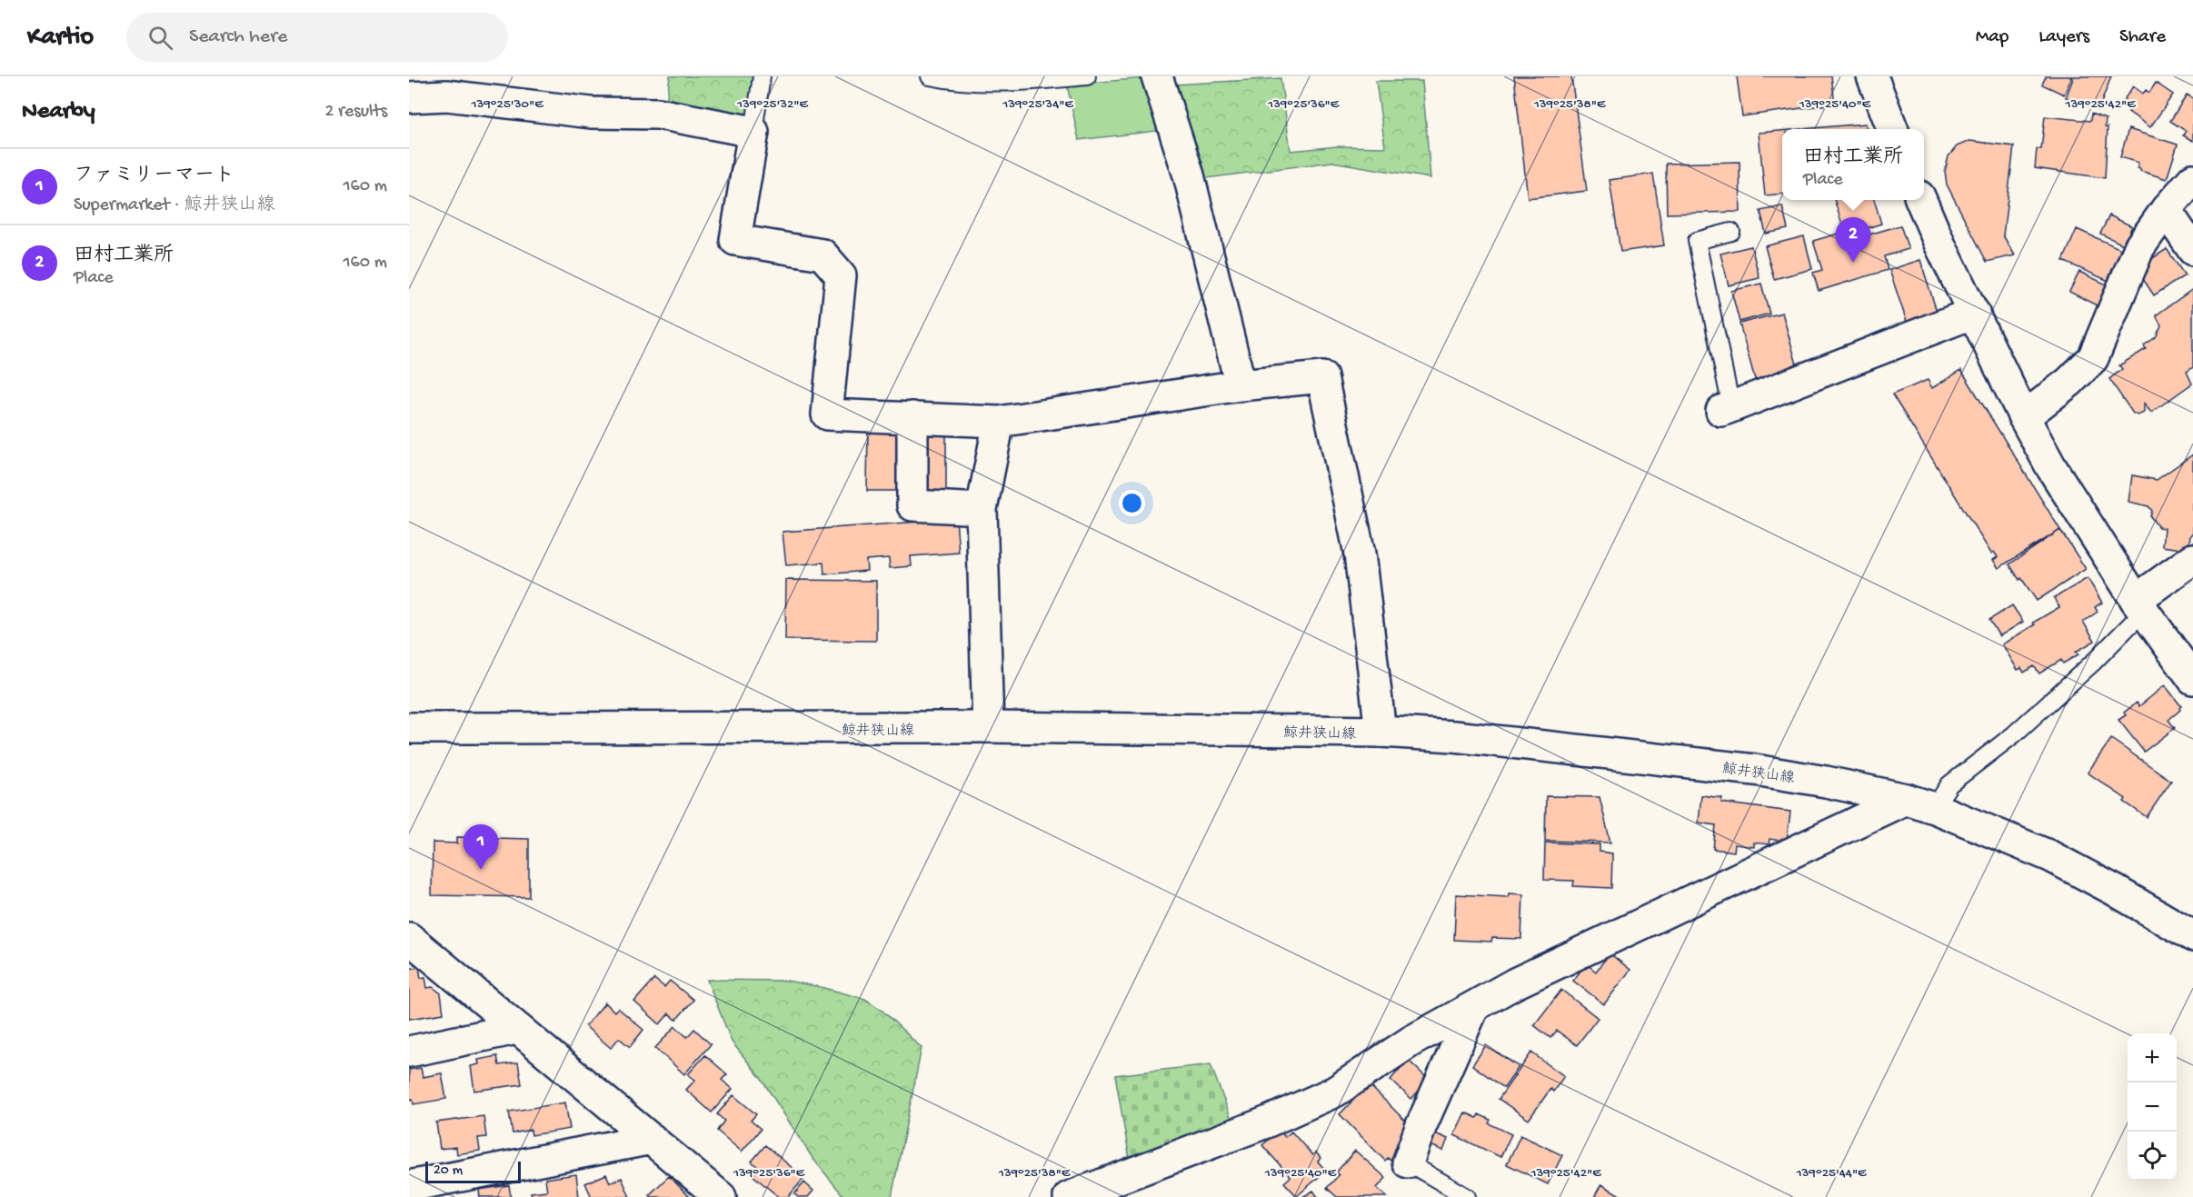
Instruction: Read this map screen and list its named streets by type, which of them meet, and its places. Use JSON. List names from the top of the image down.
{
  "streets": {
    "street": ["鯨井狭山線"]
  },
  "scale_bar": "20 m",
  "page": {
    "header": "Kartio",
    "search": "Search here",
    "nav": ["Map", "Layers", "Share"],
    "heading": ["Nearby", "2 results"],
    "popup": ["田村工業所", "Place"],
    "list": [
      {
        "mark": "1",
        "name": "ファミリーマート",
        "note": "Supermarket · 鯨井狭山線",
        "value": "160 m"
      },
      {
        "mark": "2",
        "name": "田村工業所",
        "note": "Place",
        "value": "160 m"
      }
    ],
    "pins": ["2", "1"],
    "map_buttons": ["+", "−"],
    "scale": "20 m"
  },
  "coordinates": [
    "139°25'30\"E",
    "139°25'32\"E",
    "139°25'34\"E",
    "139°25'36\"E",
    "139°25'38\"E",
    "139°25'40\"E",
    "139°25'42\"E",
    "139°25'44\"E"
  ]
}
